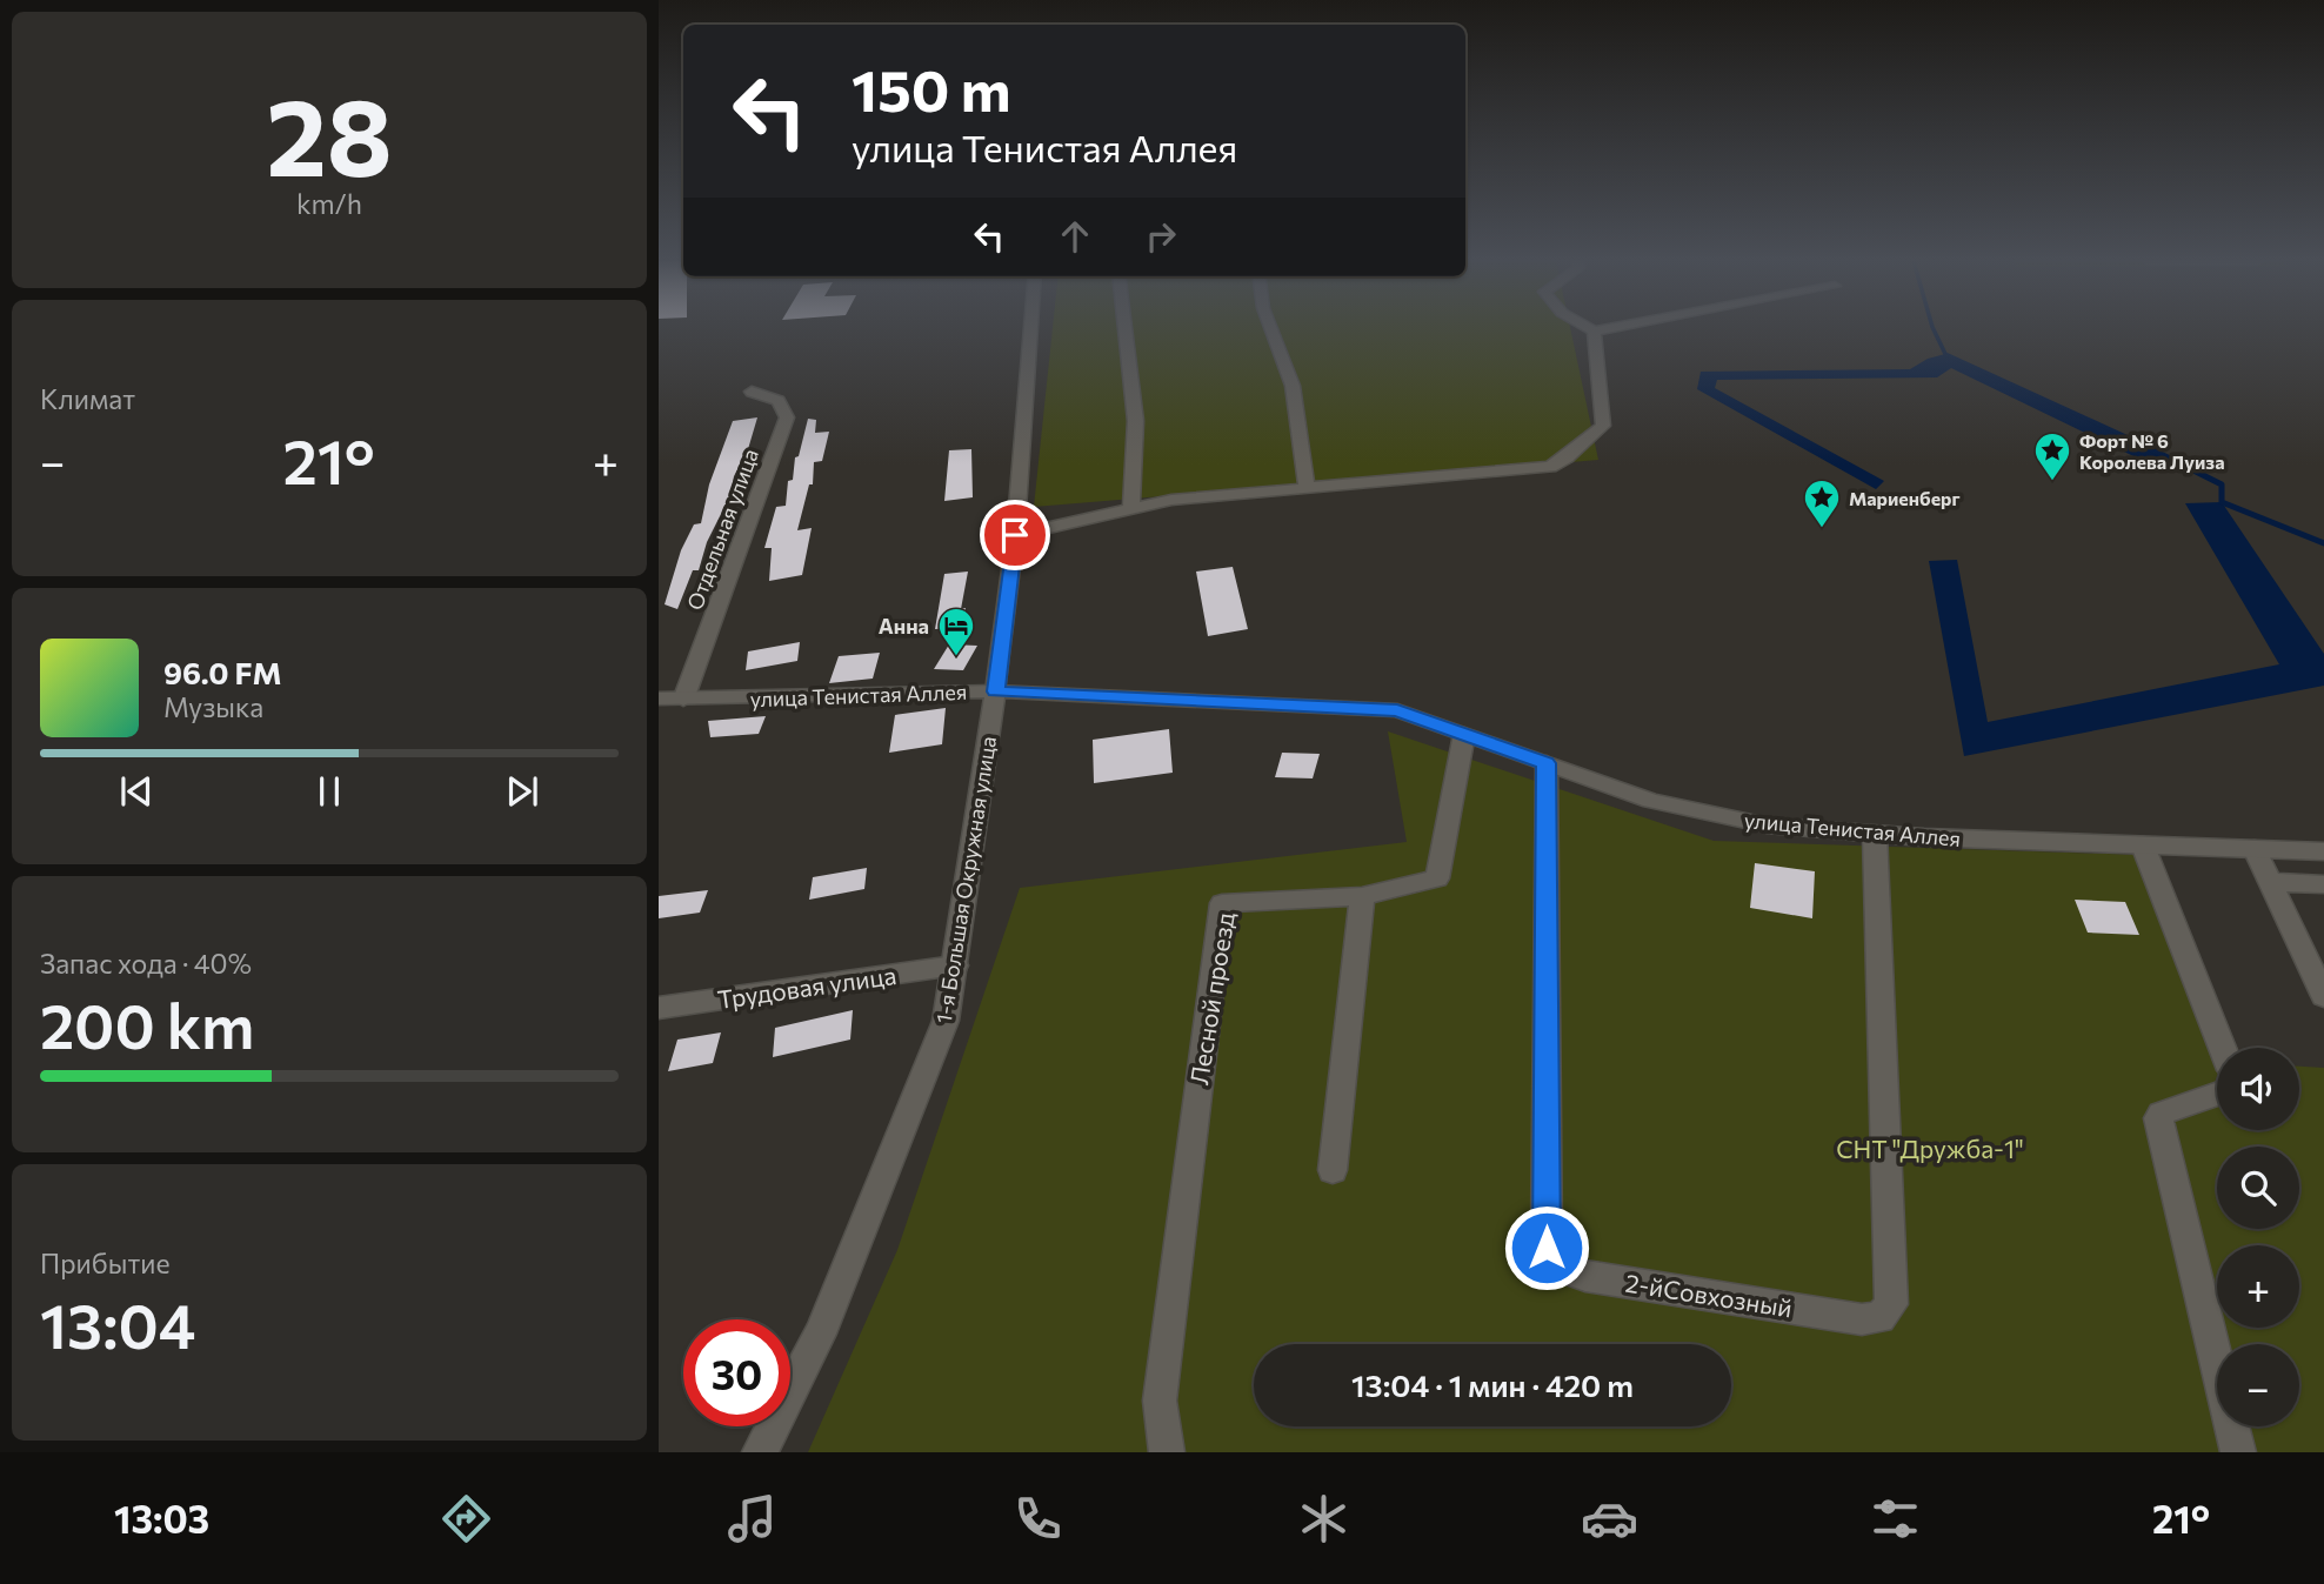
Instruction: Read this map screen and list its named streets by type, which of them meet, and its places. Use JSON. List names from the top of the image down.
{
  "streets": {
    "street": [
      "Отдельная улица",
      "улица Тенистая Аллея",
      "1-я Большая Окружная улица",
      "Трудовая улица",
      "Лесной проезд",
      "2-йСовхозный"
    ]
  },
  "crossings": [
    ["Отдельная улица", "улица Тенистая Аллея"],
    ["улица Тенистая Аллея", "1-я Большая Окружная улица"],
    ["улица Тенистая Аллея", "Лесной проезд"],
    ["улица Тенистая Аллея", "2-йСовхозный"],
    ["1-я Большая Окружная улица", "Трудовая улица"]
  ],
  "parks": ["СНТ \"Дружба-1\""],
  "places": {
    "place": ["Форт № 6 Королева Луиза", "Мариенберг"],
    "hotel": ["Анна"]
  },
  "page": {
    "tile": [
      ["28", "km/h"],
      "Климат",
      ["Запас хода · 40%", "200 km"],
      ["Прибытие", "13:04"]
    ],
    "turn": ["150 m", "улица Тенистая Аллея"],
    "heat": ["−", "21°", "+"],
    "song": ["96.0 FM", "Музыка"],
    "map_buttons": ["+", "−"],
    "limit": "30",
    "trip": "13:04 · 1 мин · 420 m",
    "tabs": ["13:03", "21°"]
  }
}
